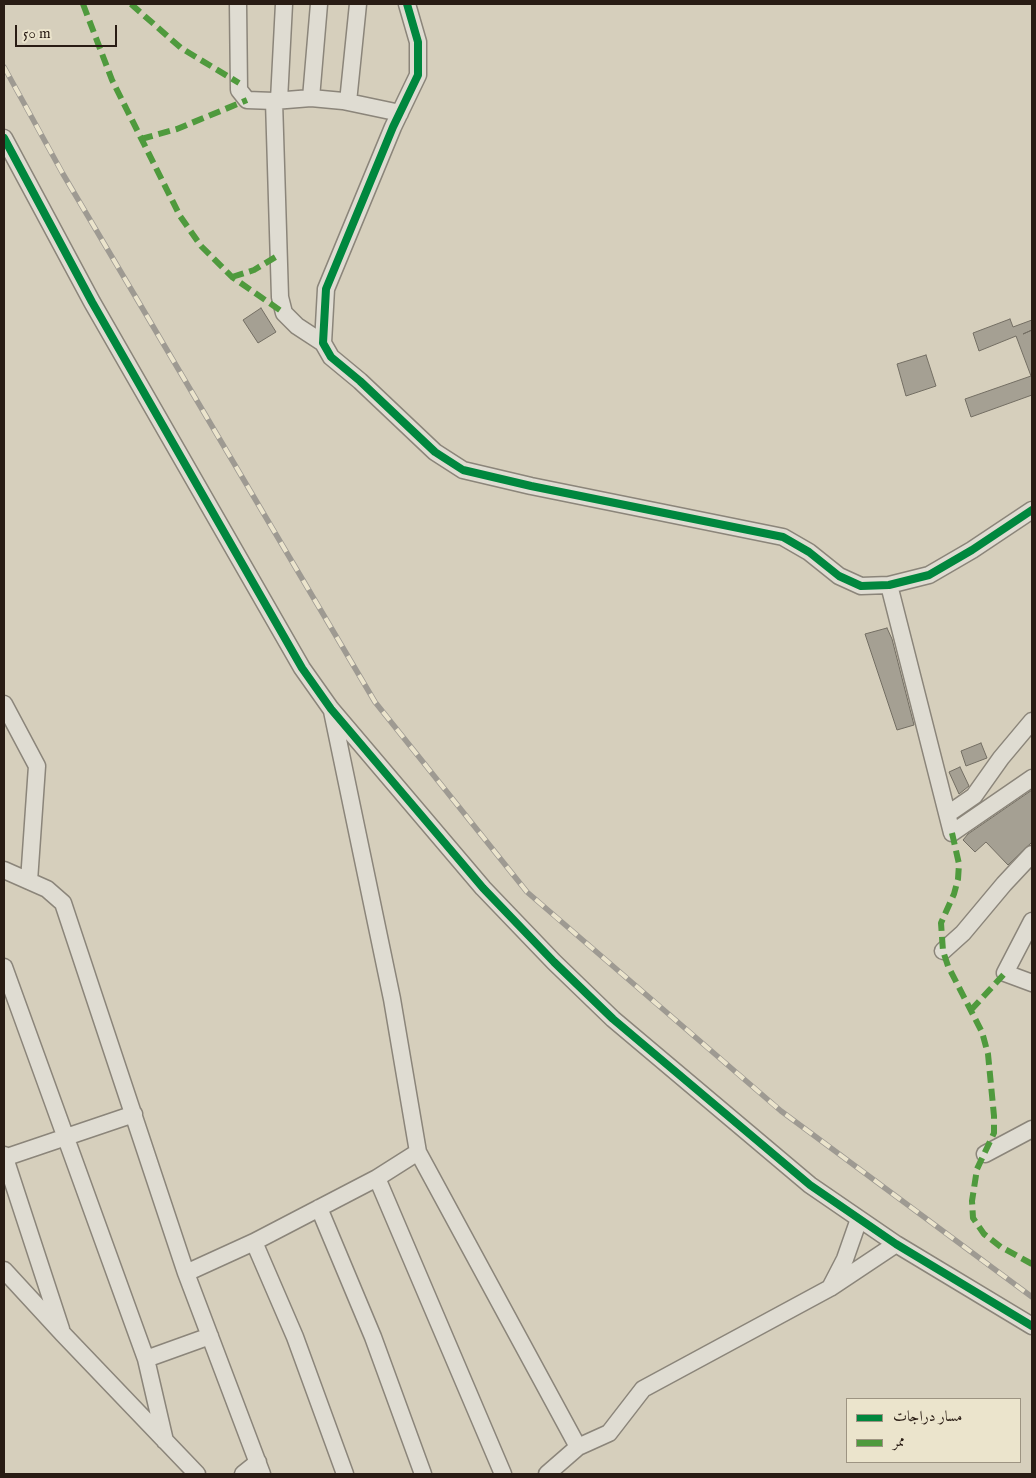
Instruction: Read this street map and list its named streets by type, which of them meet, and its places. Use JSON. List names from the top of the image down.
{
  "legend": ["مسار دراجات", "ممر"],
  "scale_bar": "50 m"
}
